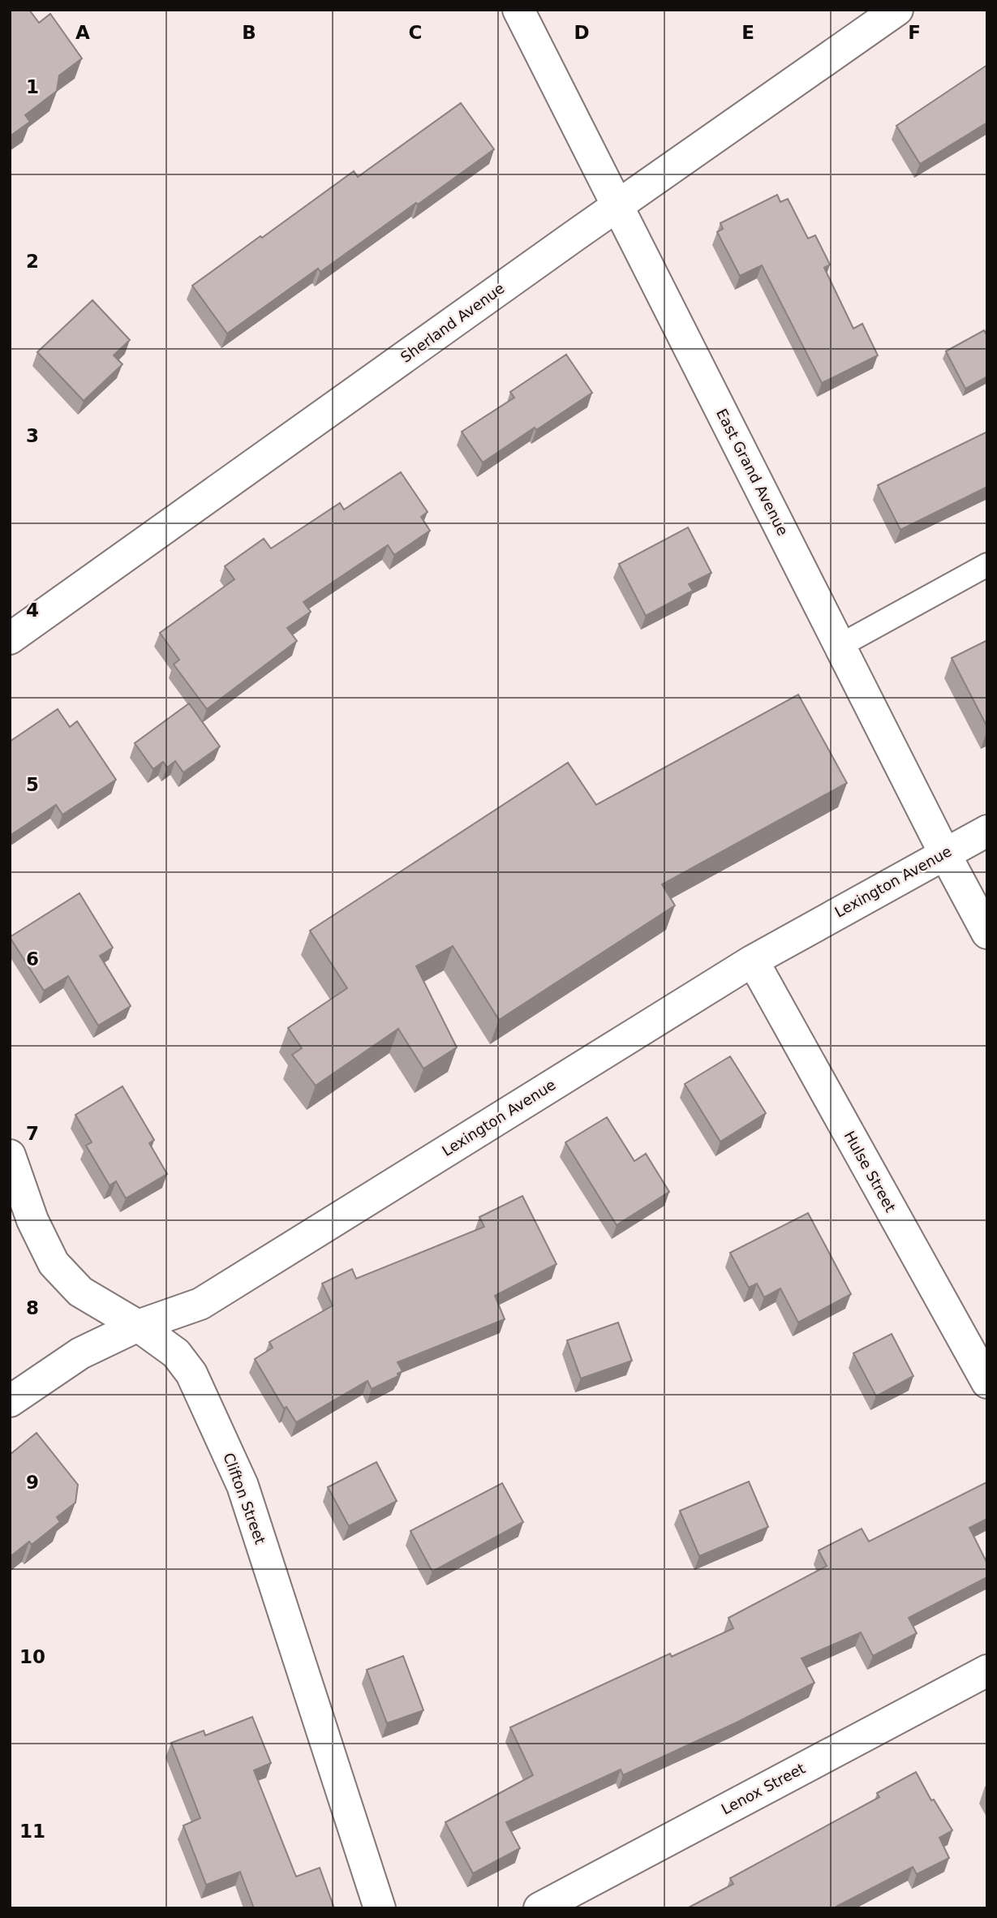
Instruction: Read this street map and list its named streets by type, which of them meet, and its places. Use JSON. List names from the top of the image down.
{
  "streets": {
    "street": [
      "Sherland Avenue",
      "East Grand Avenue",
      "Lexington Avenue",
      "Hulse Street",
      "Clifton Street",
      "Lenox Street"
    ]
  },
  "crossings": [
    ["Sherland Avenue", "East Grand Avenue"],
    ["East Grand Avenue", "Lexington Avenue"],
    ["Lexington Avenue", "Hulse Street"],
    ["Lexington Avenue", "Clifton Street"]
  ],
  "grid": {
    "columns": [
      "A",
      "B",
      "C",
      "D",
      "E",
      "F"
    ],
    "rows": [
      "1",
      "2",
      "3",
      "4",
      "5",
      "6",
      "7",
      "8",
      "9",
      "10",
      "11"
    ]
  }
}
